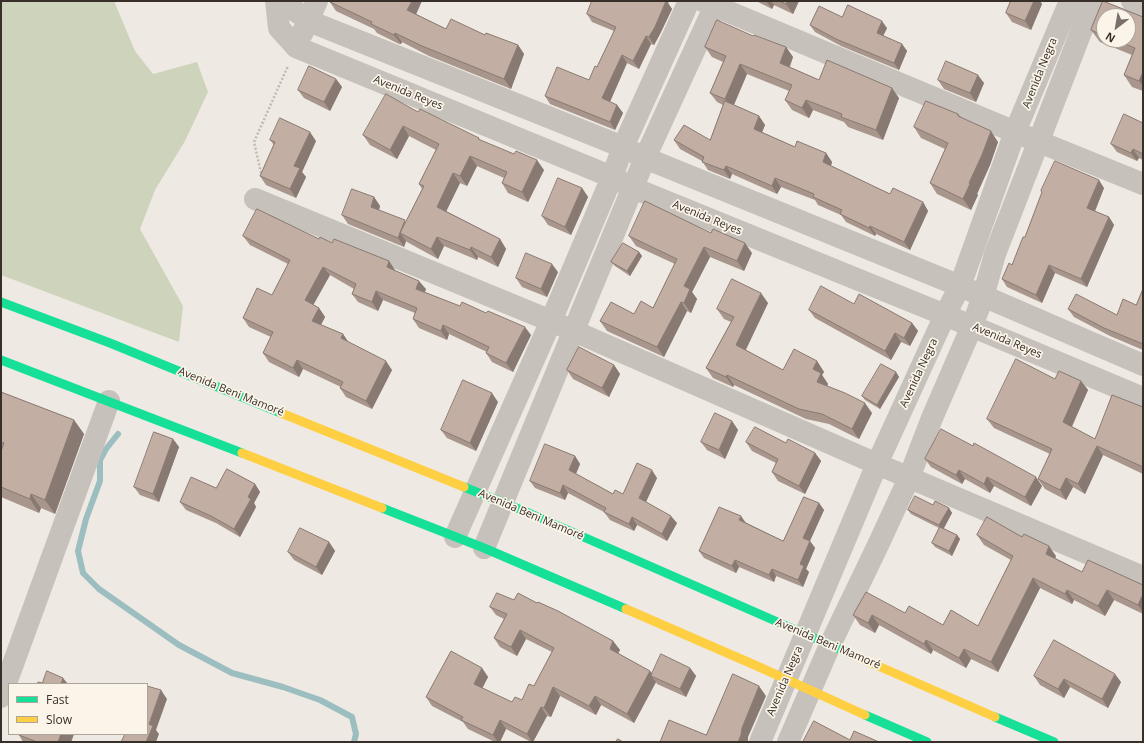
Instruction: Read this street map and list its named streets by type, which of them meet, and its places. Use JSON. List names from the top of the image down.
{
  "streets": {
    "street": ["Avenida Negra", "Avenida Reyes", "Avenida Beni Mamoré"]
  },
  "crossings": [
    ["Avenida Negra", "Avenida Reyes"],
    ["Avenida Negra", "Avenida Beni Mamoré"]
  ],
  "legend": ["Fast", "Slow"],
  "north": "bottom left"
}
